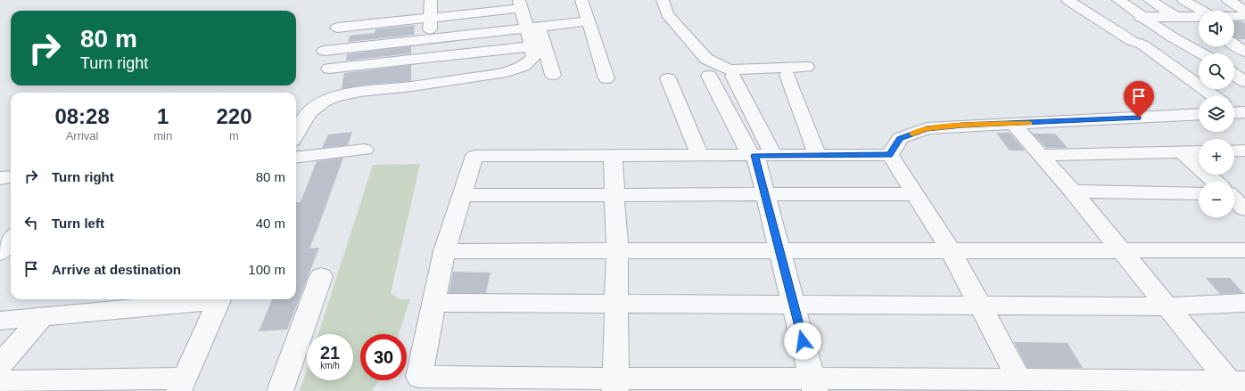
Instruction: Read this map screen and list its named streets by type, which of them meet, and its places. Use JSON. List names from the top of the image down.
{
  "page": {
    "map_buttons": ["+", "−"],
    "turn": ["80 m", "Turn right"],
    "eta": [
      "08:28",
      "Arrival",
      "1",
      "min",
      "220",
      "m"
    ],
    "list": [
      {
        "name": "Turn right",
        "value": "80 m"
      },
      {
        "name": "Turn left",
        "value": "40 m"
      },
      {
        "name": "Arrive at destination",
        "value": "100 m"
      }
    ],
    "speed": "21 km/h",
    "limit": "30"
  }
}
